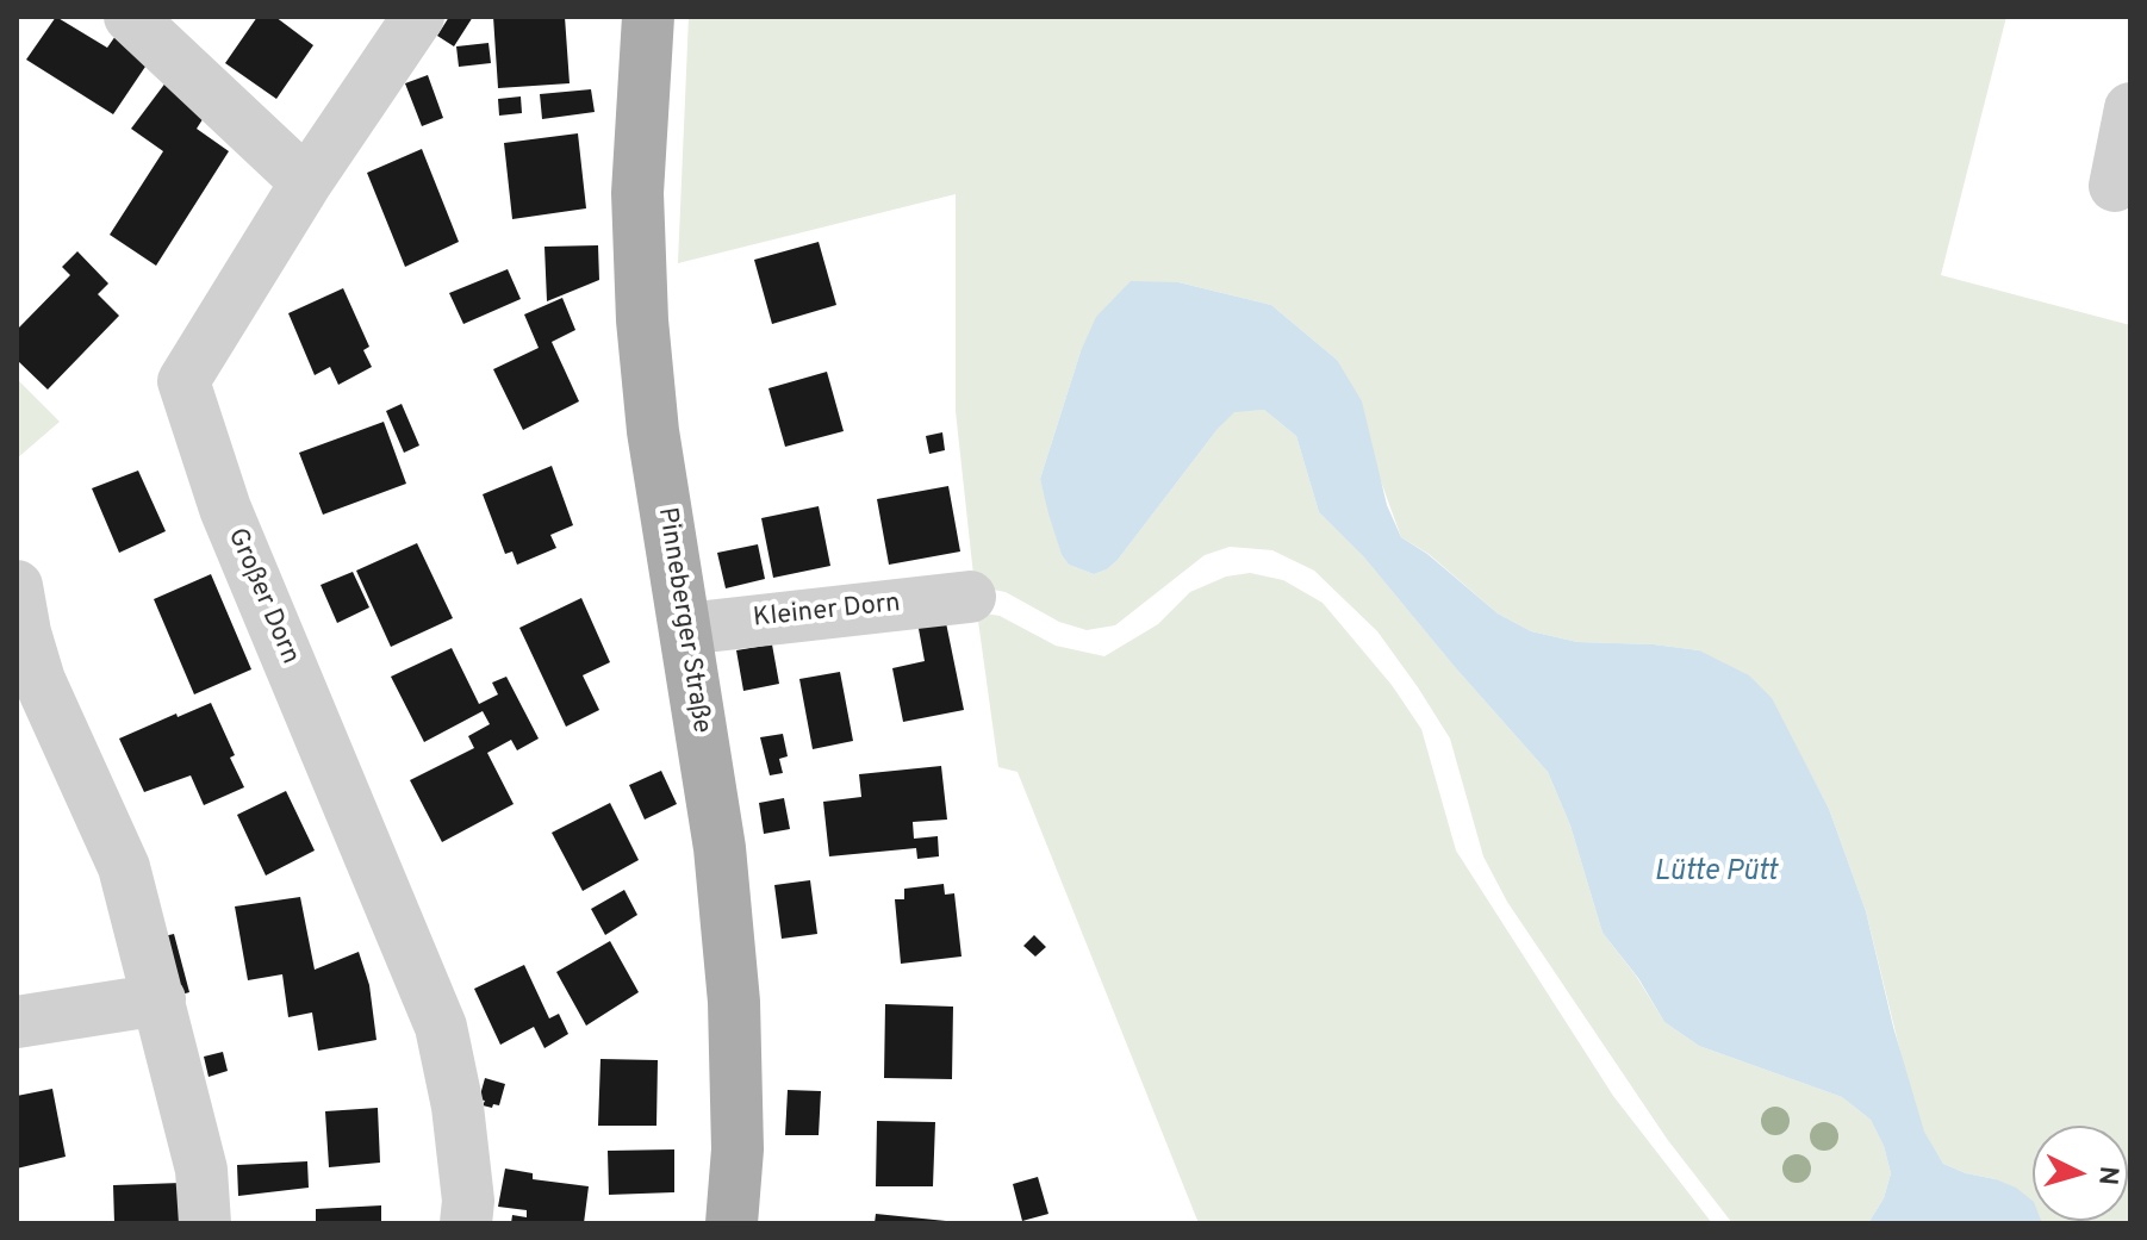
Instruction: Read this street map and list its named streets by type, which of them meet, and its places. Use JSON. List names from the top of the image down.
{
  "streets": {
    "main road": ["Pinneberger Straße"],
    "street": ["Großer Dorn", "Kleiner Dorn"]
  },
  "crossings": [
    ["Kleiner Dorn", "Pinneberger Straße"]
  ],
  "water": ["Lütte Pütt"],
  "north": "right"
}
